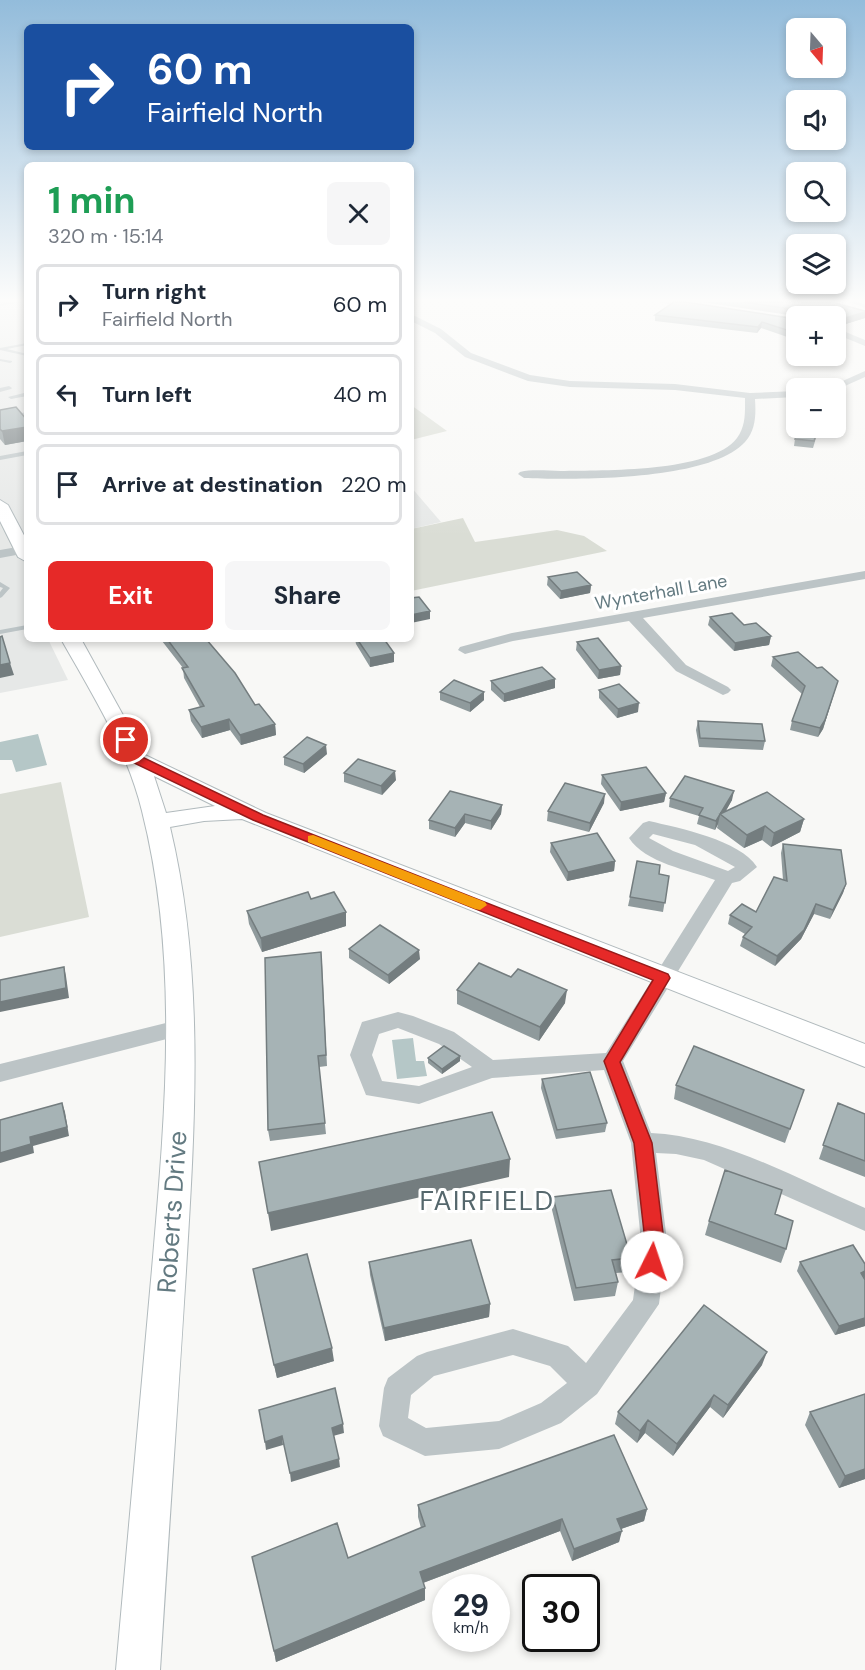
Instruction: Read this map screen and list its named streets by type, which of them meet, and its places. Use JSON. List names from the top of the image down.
{
  "streets": {
    "street": ["Wynterhall Lane", "Roberts Drive"]
  },
  "districts": ["FAIRFIELD"],
  "north": "bottom",
  "page": {
    "map_buttons": ["+", "−"],
    "turn": ["60 m", "Fairfield North"],
    "heading": ["1 min", "320 m · 15:14"],
    "list": [
      {
        "name": "Turn right",
        "note": "Fairfield North",
        "value": "60 m"
      },
      {
        "name": "Turn left",
        "value": "40 m"
      },
      {
        "name": "Arrive at destination",
        "value": "220 m"
      }
    ],
    "buttons": ["Exit", "Share"],
    "speed": "29 km/h",
    "limit": "30"
  }
}
